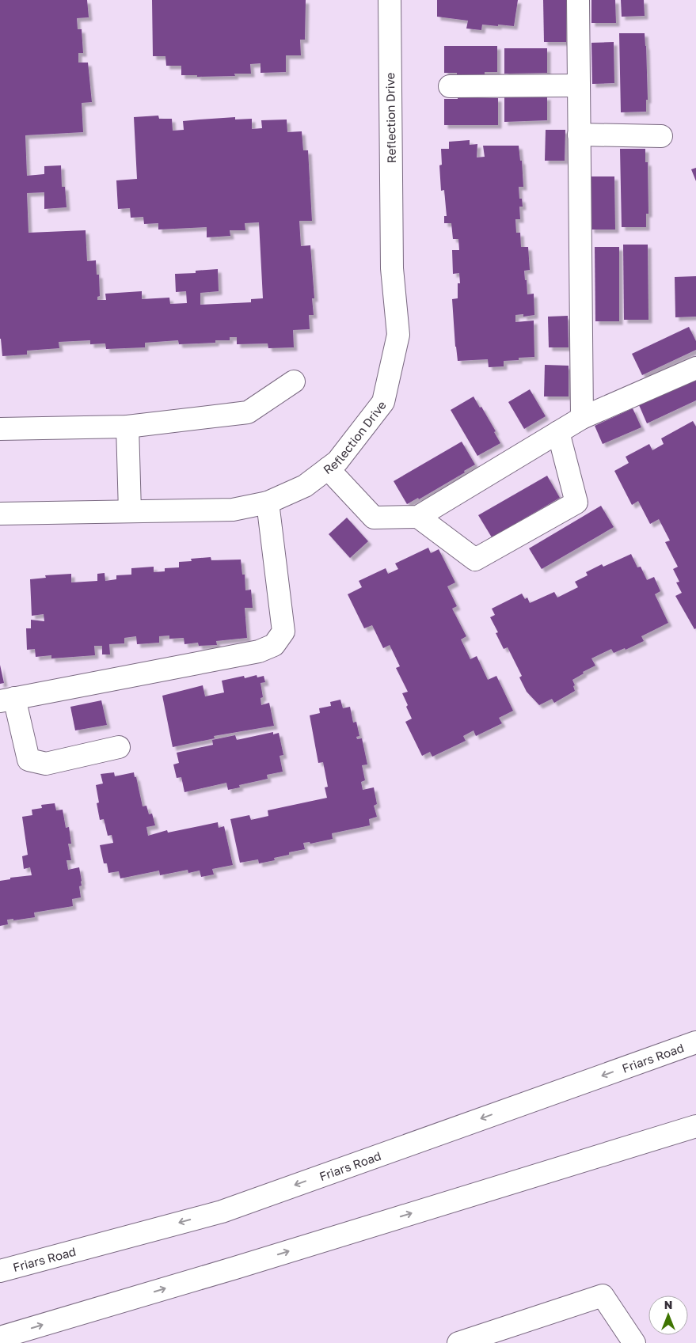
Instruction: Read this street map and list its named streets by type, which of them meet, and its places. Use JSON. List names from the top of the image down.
{
  "streets": {
    "main road": ["Reflection Drive", "Friars Road"]
  },
  "north": "top"
}
